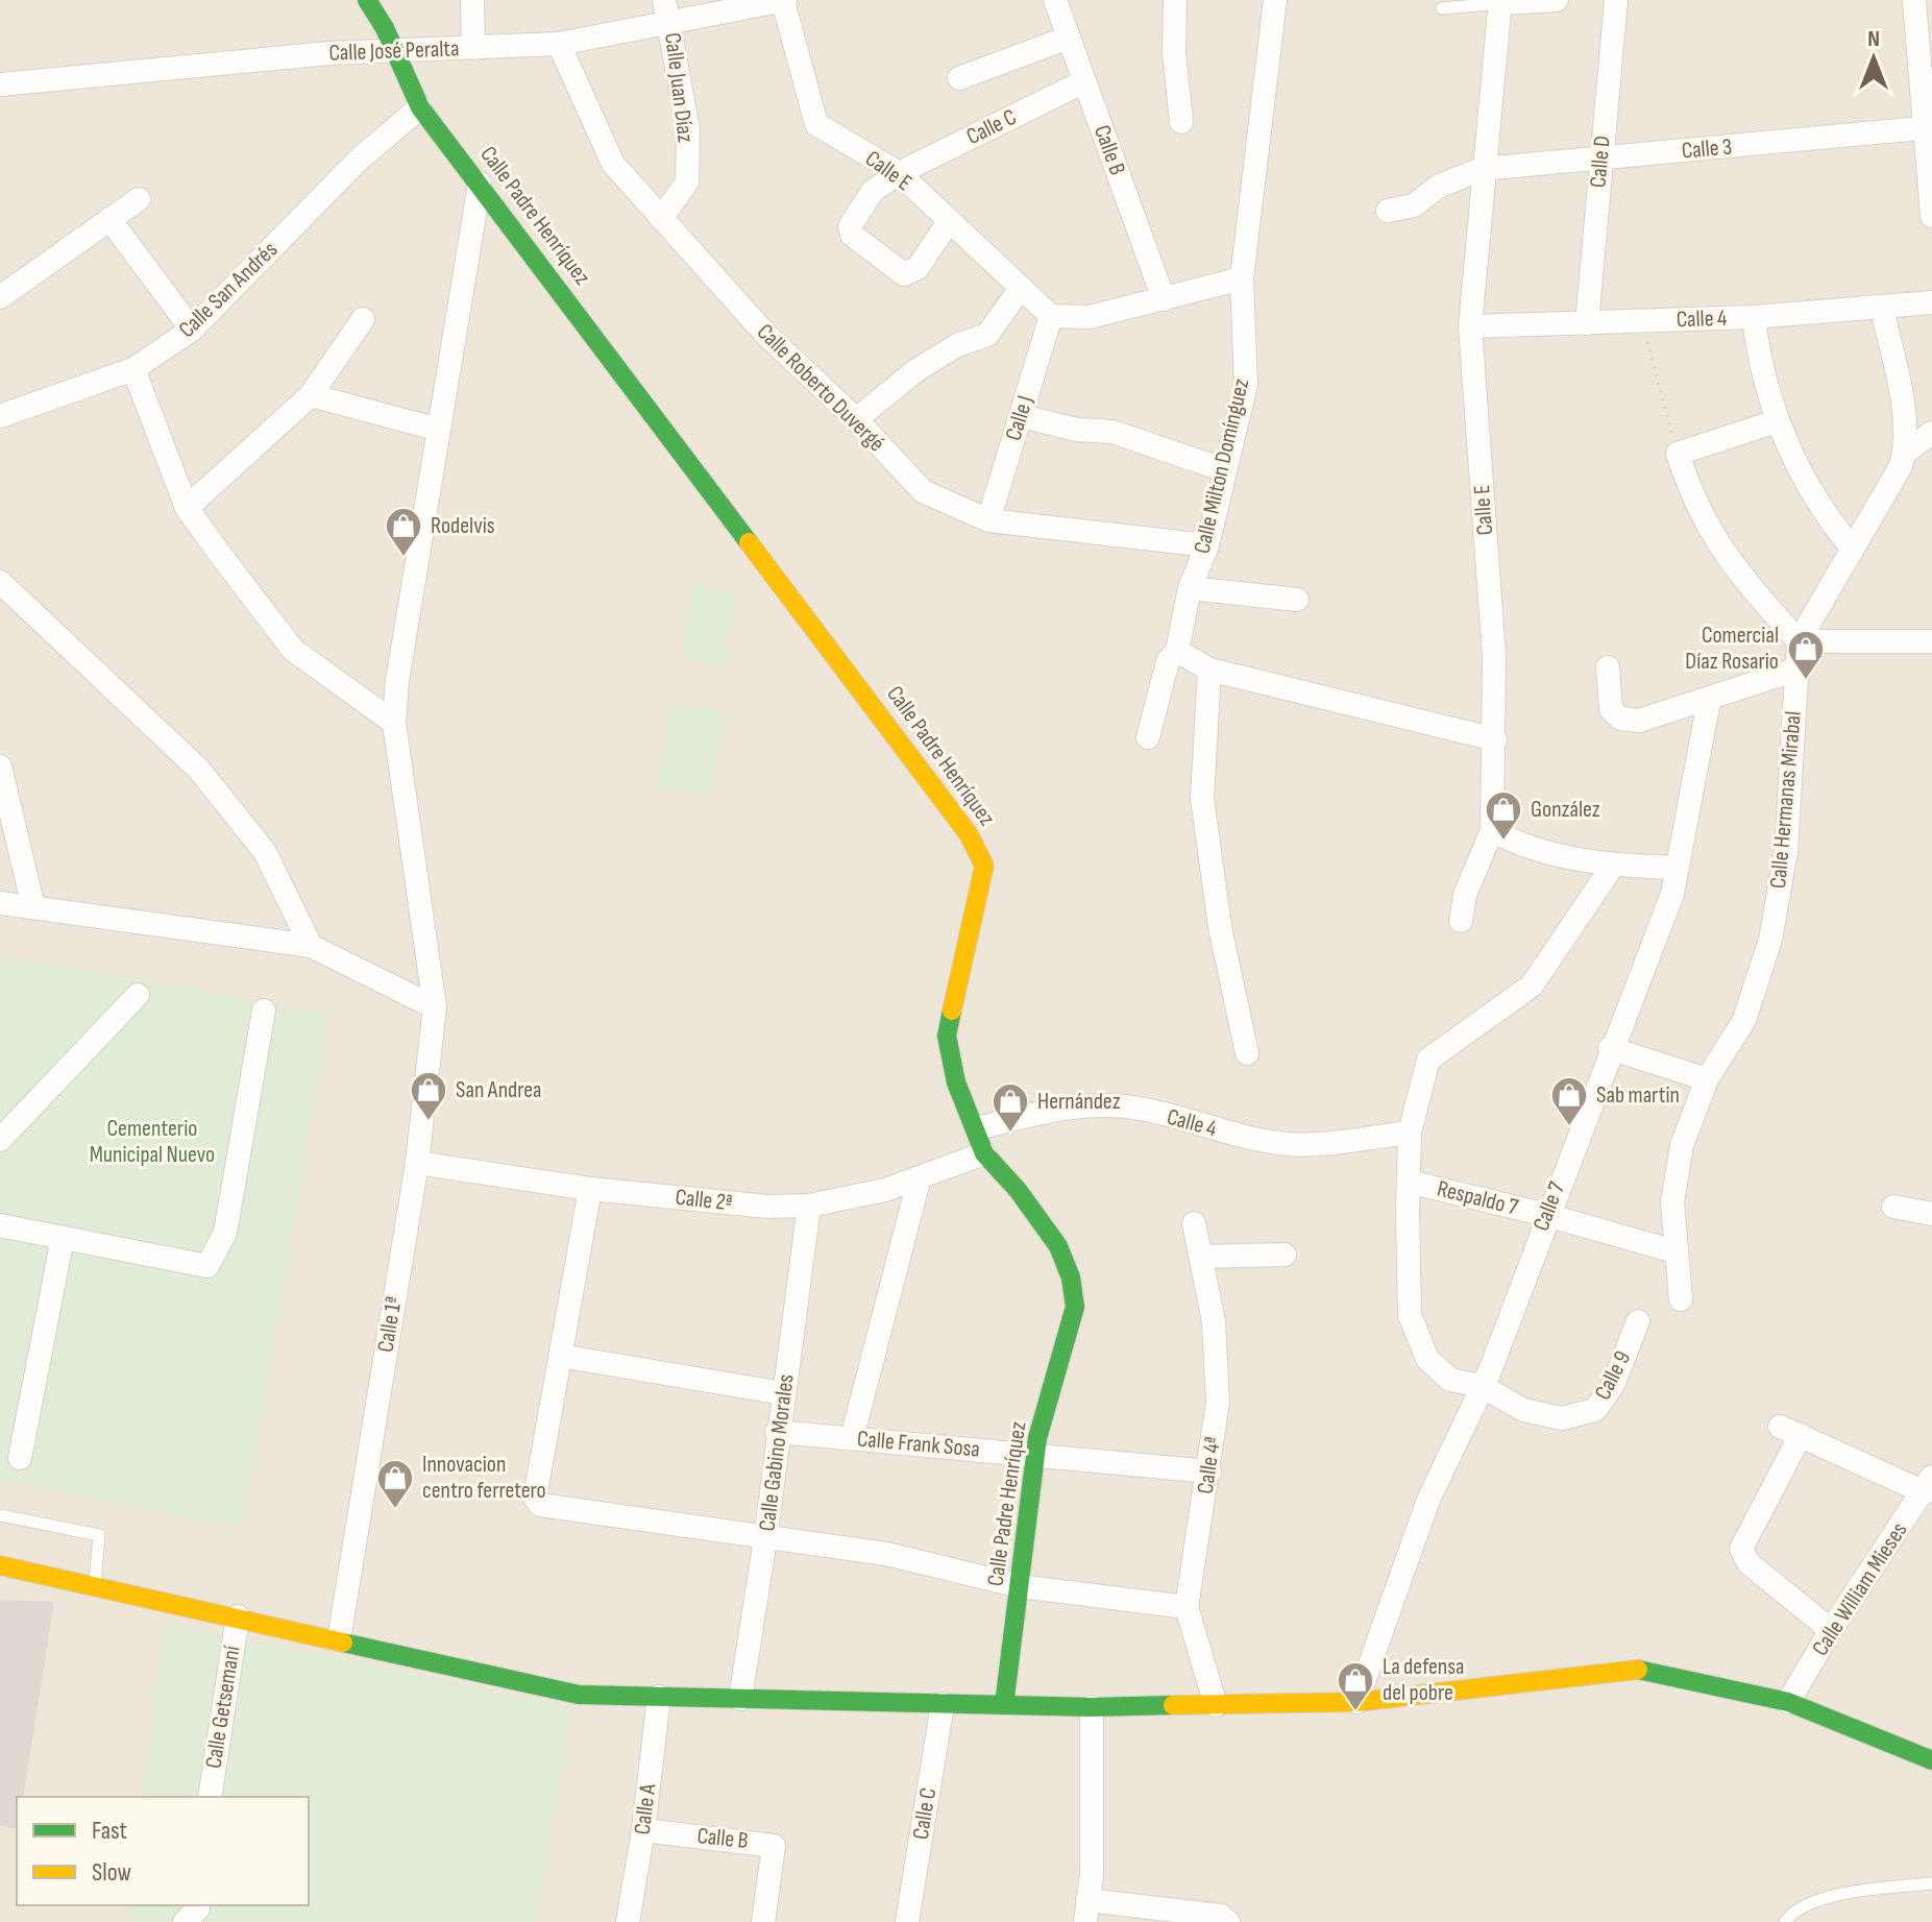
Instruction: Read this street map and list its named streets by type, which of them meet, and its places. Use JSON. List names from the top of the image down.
{
  "streets": {
    "main road": ["Calle Padre Henríquez"],
    "street": [
      "Calle José Peralta",
      "Calle Juan Díaz",
      "Calle C",
      "Calle 3",
      "Calle B",
      "Calle D",
      "Calle E",
      "Calle San Andrés",
      "Calle 4",
      "Calle Roberto Duvergé",
      "Calle J",
      "Calle Milton Domínguez",
      "Calle Hermanas Mirabal",
      "Respaldo 7",
      "Calle 2ª",
      "Calle 7",
      "Calle 1ª",
      "Calle 9",
      "Calle Frank Sosa",
      "Calle Gabino Morales",
      "Calle 4ª",
      "Calle William Mieses",
      "Calle Getsemaní",
      "Calle A"
    ]
  },
  "crossings": [
    ["Calle José Peralta", "Calle Juan Díaz"],
    ["Calle José Peralta", "Calle E"],
    ["Calle José Peralta", "Calle Padre Henríquez"],
    ["Calle José Peralta", "Calle Roberto Duvergé"],
    ["Calle Juan Díaz", "Calle Roberto Duvergé"],
    ["Calle C", "Calle B"],
    ["Calle C", "Calle E"],
    ["Calle 3", "Calle D"],
    ["Calle 3", "Calle E"],
    ["Calle B", "Calle A"],
    ["Calle D", "Calle 4"],
    ["Calle E", "Calle 4"],
    ["Calle E", "Calle J"],
    ["Calle Padre Henríquez", "Calle San Andrés"],
    ["Calle Padre Henríquez", "Calle 4"],
    ["Calle Padre Henríquez", "Calle 2ª"],
    ["Calle Padre Henríquez", "Calle 1ª"],
    ["Calle Padre Henríquez", "Calle Frank Sosa"],
    ["Calle 4", "Calle Hermanas Mirabal"],
    ["Calle Roberto Duvergé", "Calle J"],
    ["Calle Roberto Duvergé", "Calle Milton Domínguez"],
    ["Calle Hermanas Mirabal", "Respaldo 7"],
    ["Respaldo 7", "Calle 7"],
    ["Calle 2ª", "Calle 1ª"],
    ["Calle 2ª", "Calle Gabino Morales"],
    ["Calle 7", "Calle 9"],
    ["Calle Frank Sosa", "Calle Gabino Morales"],
    ["Calle Frank Sosa", "Calle 4ª"]
  ],
  "parks": ["Cementerio Municipal Nuevo"],
  "places": {
    "shop": [
      "Rodelvis",
      "Comercial Díaz Rosario",
      "González",
      "San Andrea",
      "Sab martin",
      "Hernández",
      "Innovacion centro ferretero",
      "La defensa del pobre"
    ]
  },
  "legend": ["Fast", "Slow"],
  "north": "top"
}
